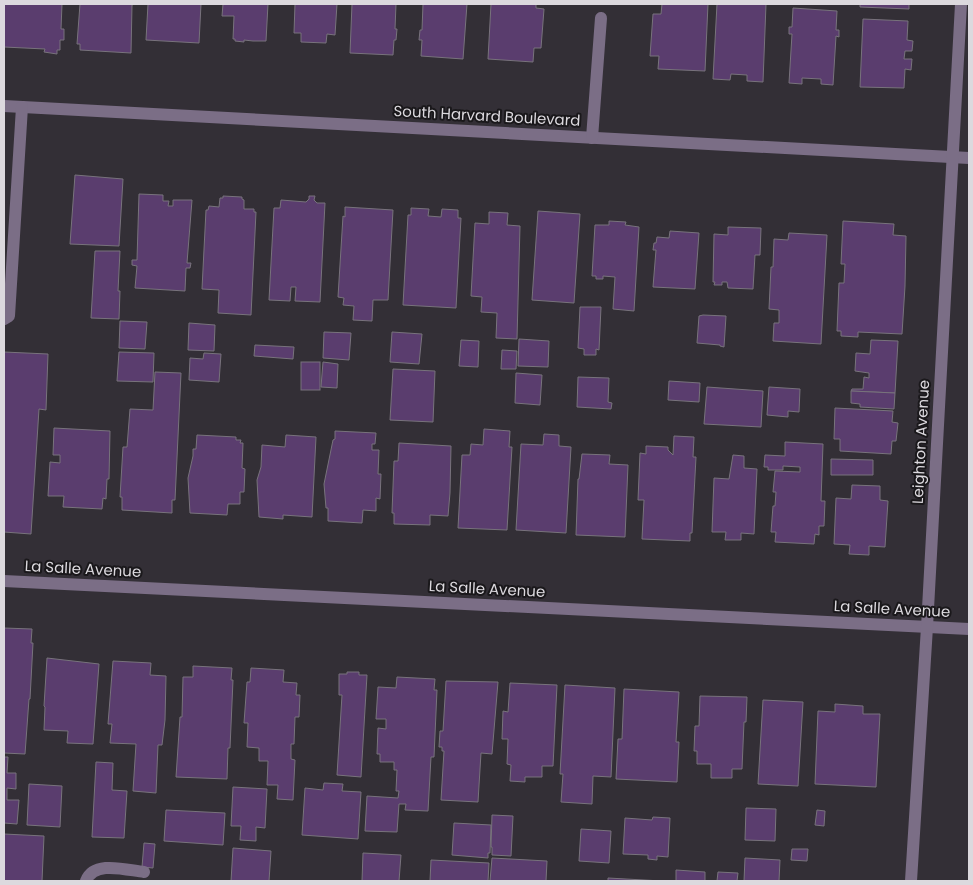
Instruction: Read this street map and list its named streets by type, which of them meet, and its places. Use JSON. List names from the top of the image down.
{
  "streets": {
    "street": ["South Harvard Boulevard", "Leighton Avenue", "La Salle Avenue"]
  },
  "crossings": [
    ["South Harvard Boulevard", "Leighton Avenue"],
    ["Leighton Avenue", "La Salle Avenue"]
  ]
}
